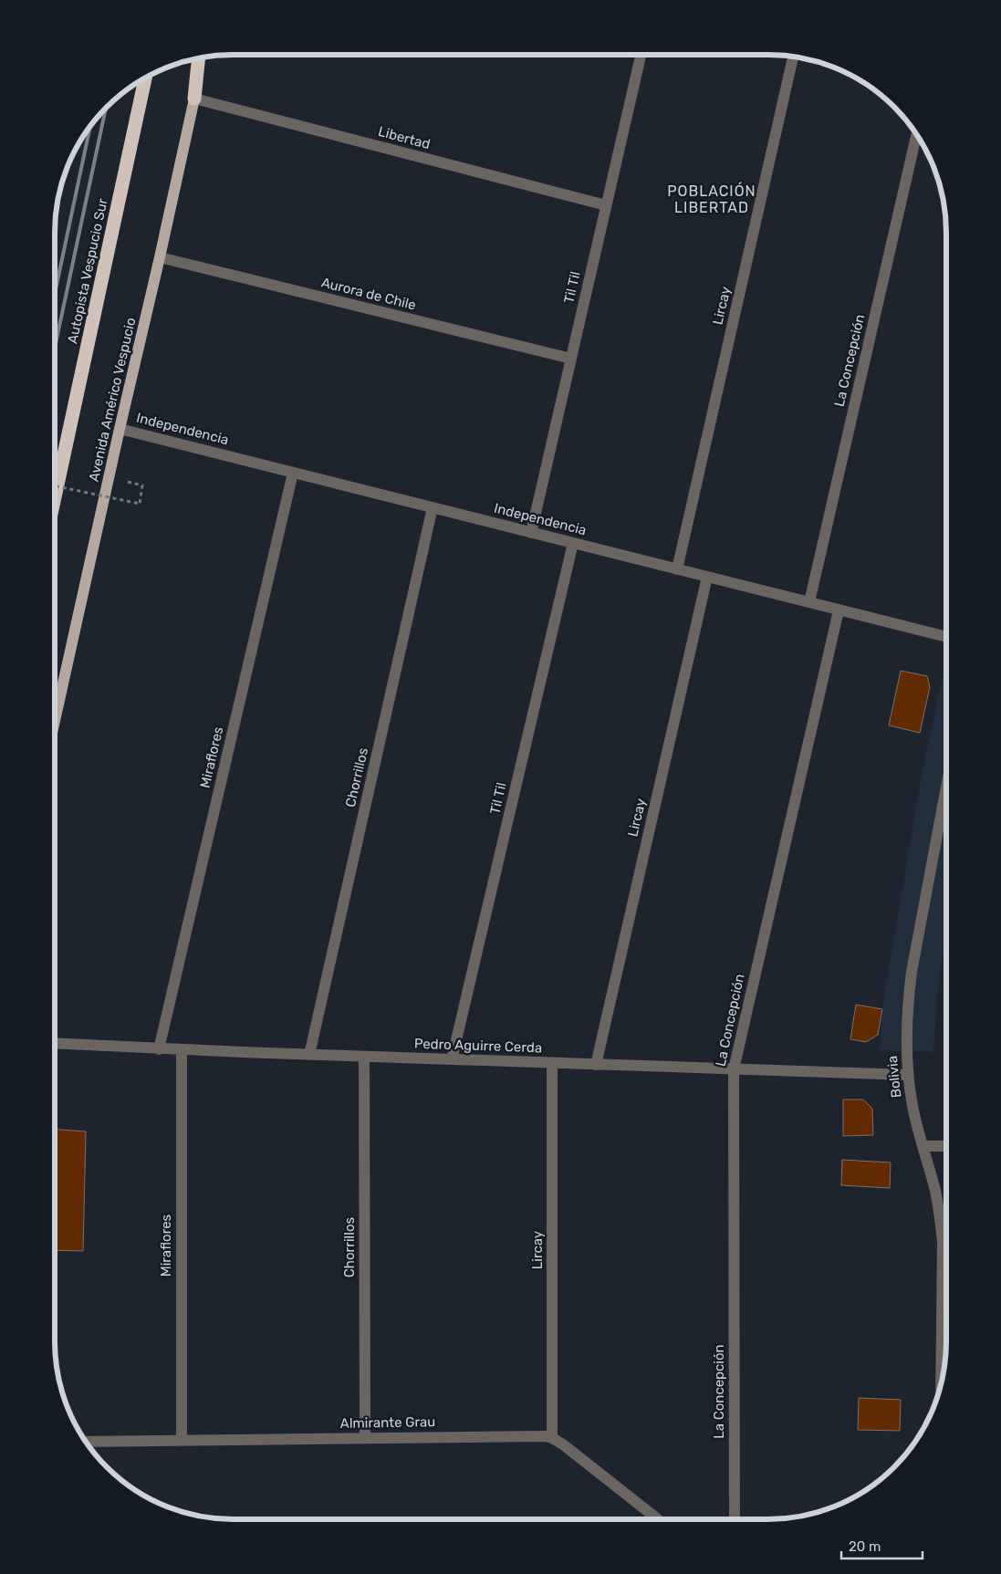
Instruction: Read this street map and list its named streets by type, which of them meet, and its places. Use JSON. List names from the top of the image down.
{
  "streets": {
    "highway": ["Autopista Vespucio Sur"],
    "main road": ["Avenida Américo Vespucio"],
    "street": [
      "Libertad",
      "Til Til",
      "Aurora de Chile",
      "Lircay",
      "La Concepción",
      "Independencia",
      "Miraflores",
      "Chorrillos",
      "Pedro Aguirre Cerda",
      "Bolivia",
      "Almirante Grau"
    ]
  },
  "crossings": [
    ["Libertad", "Til Til"],
    ["Libertad", "Avenida Américo Vespucio"],
    ["Til Til", "Aurora de Chile"],
    ["Til Til", "Independencia"],
    ["Til Til", "Pedro Aguirre Cerda"],
    ["Aurora de Chile", "Avenida Américo Vespucio"],
    ["Lircay", "Independencia"],
    ["Lircay", "Pedro Aguirre Cerda"],
    ["Lircay", "Almirante Grau"],
    ["La Concepción", "Independencia"],
    ["La Concepción", "Pedro Aguirre Cerda"],
    ["Avenida Américo Vespucio", "Independencia"],
    ["Independencia", "Miraflores"],
    ["Independencia", "Chorrillos"],
    ["Miraflores", "Pedro Aguirre Cerda"],
    ["Miraflores", "Almirante Grau"],
    ["Chorrillos", "Pedro Aguirre Cerda"],
    ["Chorrillos", "Almirante Grau"],
    ["Pedro Aguirre Cerda", "Bolivia"]
  ],
  "districts": ["POBLACIÓN LIBERTAD"],
  "scale_bar": "20 m"
}
